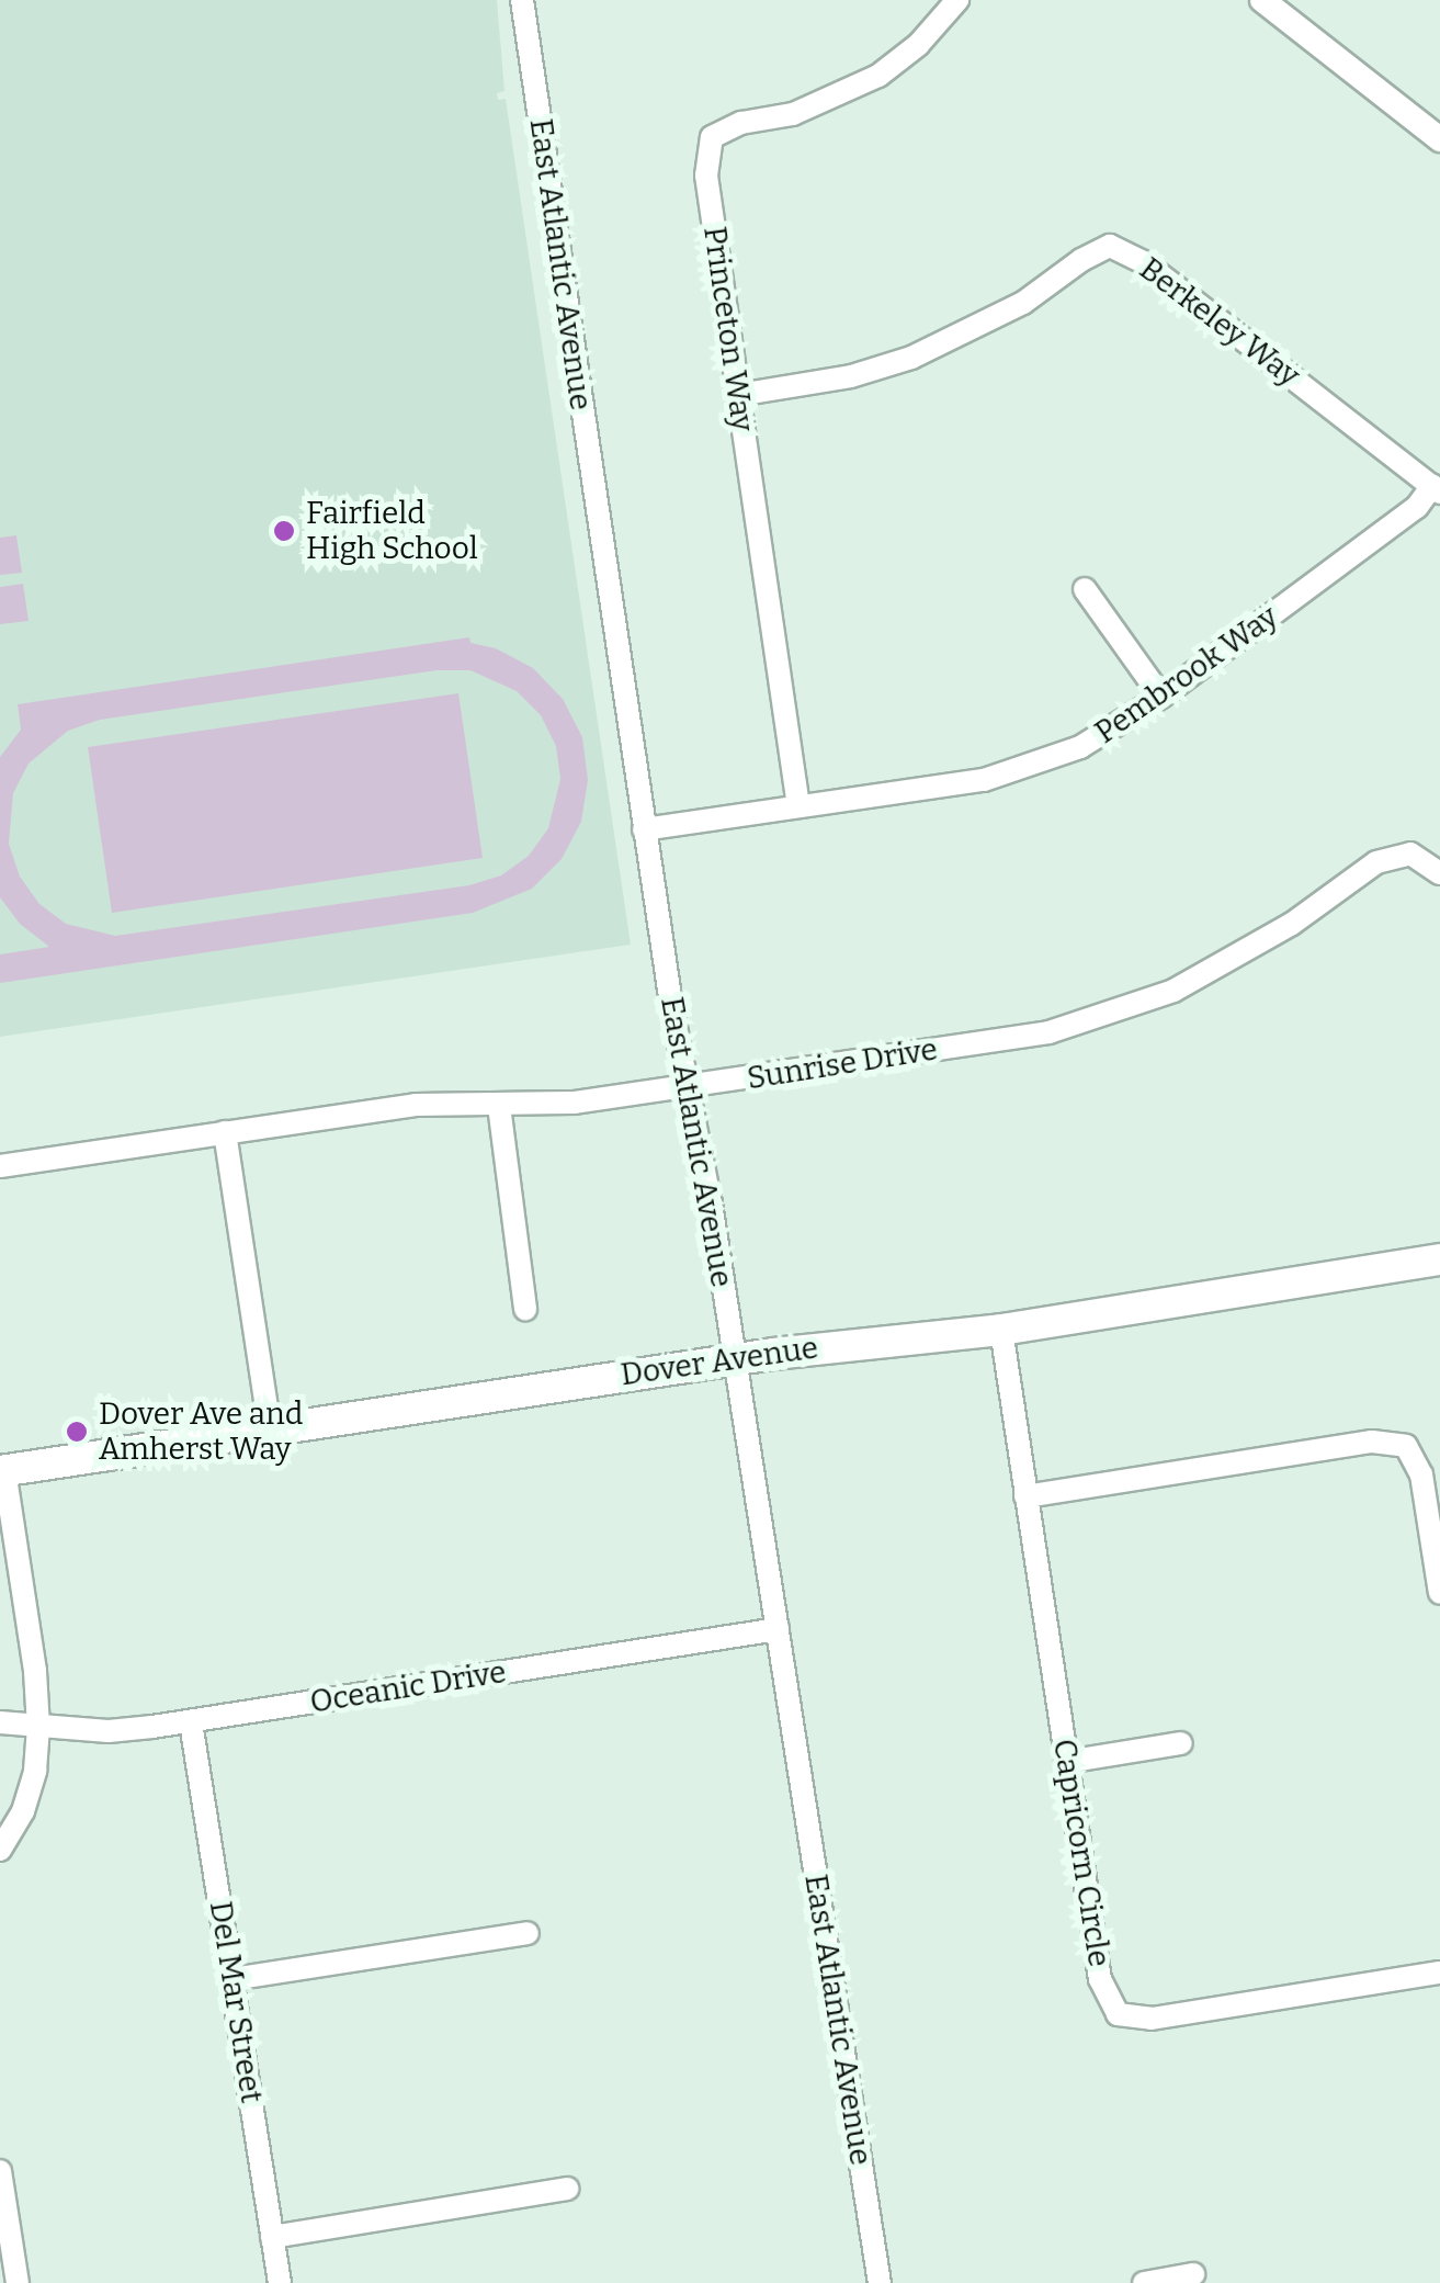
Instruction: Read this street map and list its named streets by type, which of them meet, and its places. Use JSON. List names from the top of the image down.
{
  "streets": {
    "main road": ["Dover Avenue"],
    "street": [
      "East Atlantic Avenue",
      "Berkeley Way",
      "Princeton Way",
      "Pembrook Way",
      "Sunrise Drive",
      "Oceanic Drive",
      "Capricorn Circle",
      "Del Mar Street"
    ]
  },
  "crossings": [
    ["East Atlantic Avenue", "Pembrook Way"],
    ["East Atlantic Avenue", "Sunrise Drive"],
    ["East Atlantic Avenue", "Dover Avenue"],
    ["East Atlantic Avenue", "Oceanic Drive"],
    ["Berkeley Way", "Princeton Way"],
    ["Berkeley Way", "Pembrook Way"],
    ["Princeton Way", "Pembrook Way"],
    ["Dover Avenue", "Capricorn Circle"],
    ["Oceanic Drive", "Del Mar Street"]
  ],
  "places": ["Fairfield High School", "Dover Ave and Amherst Way"]
}
